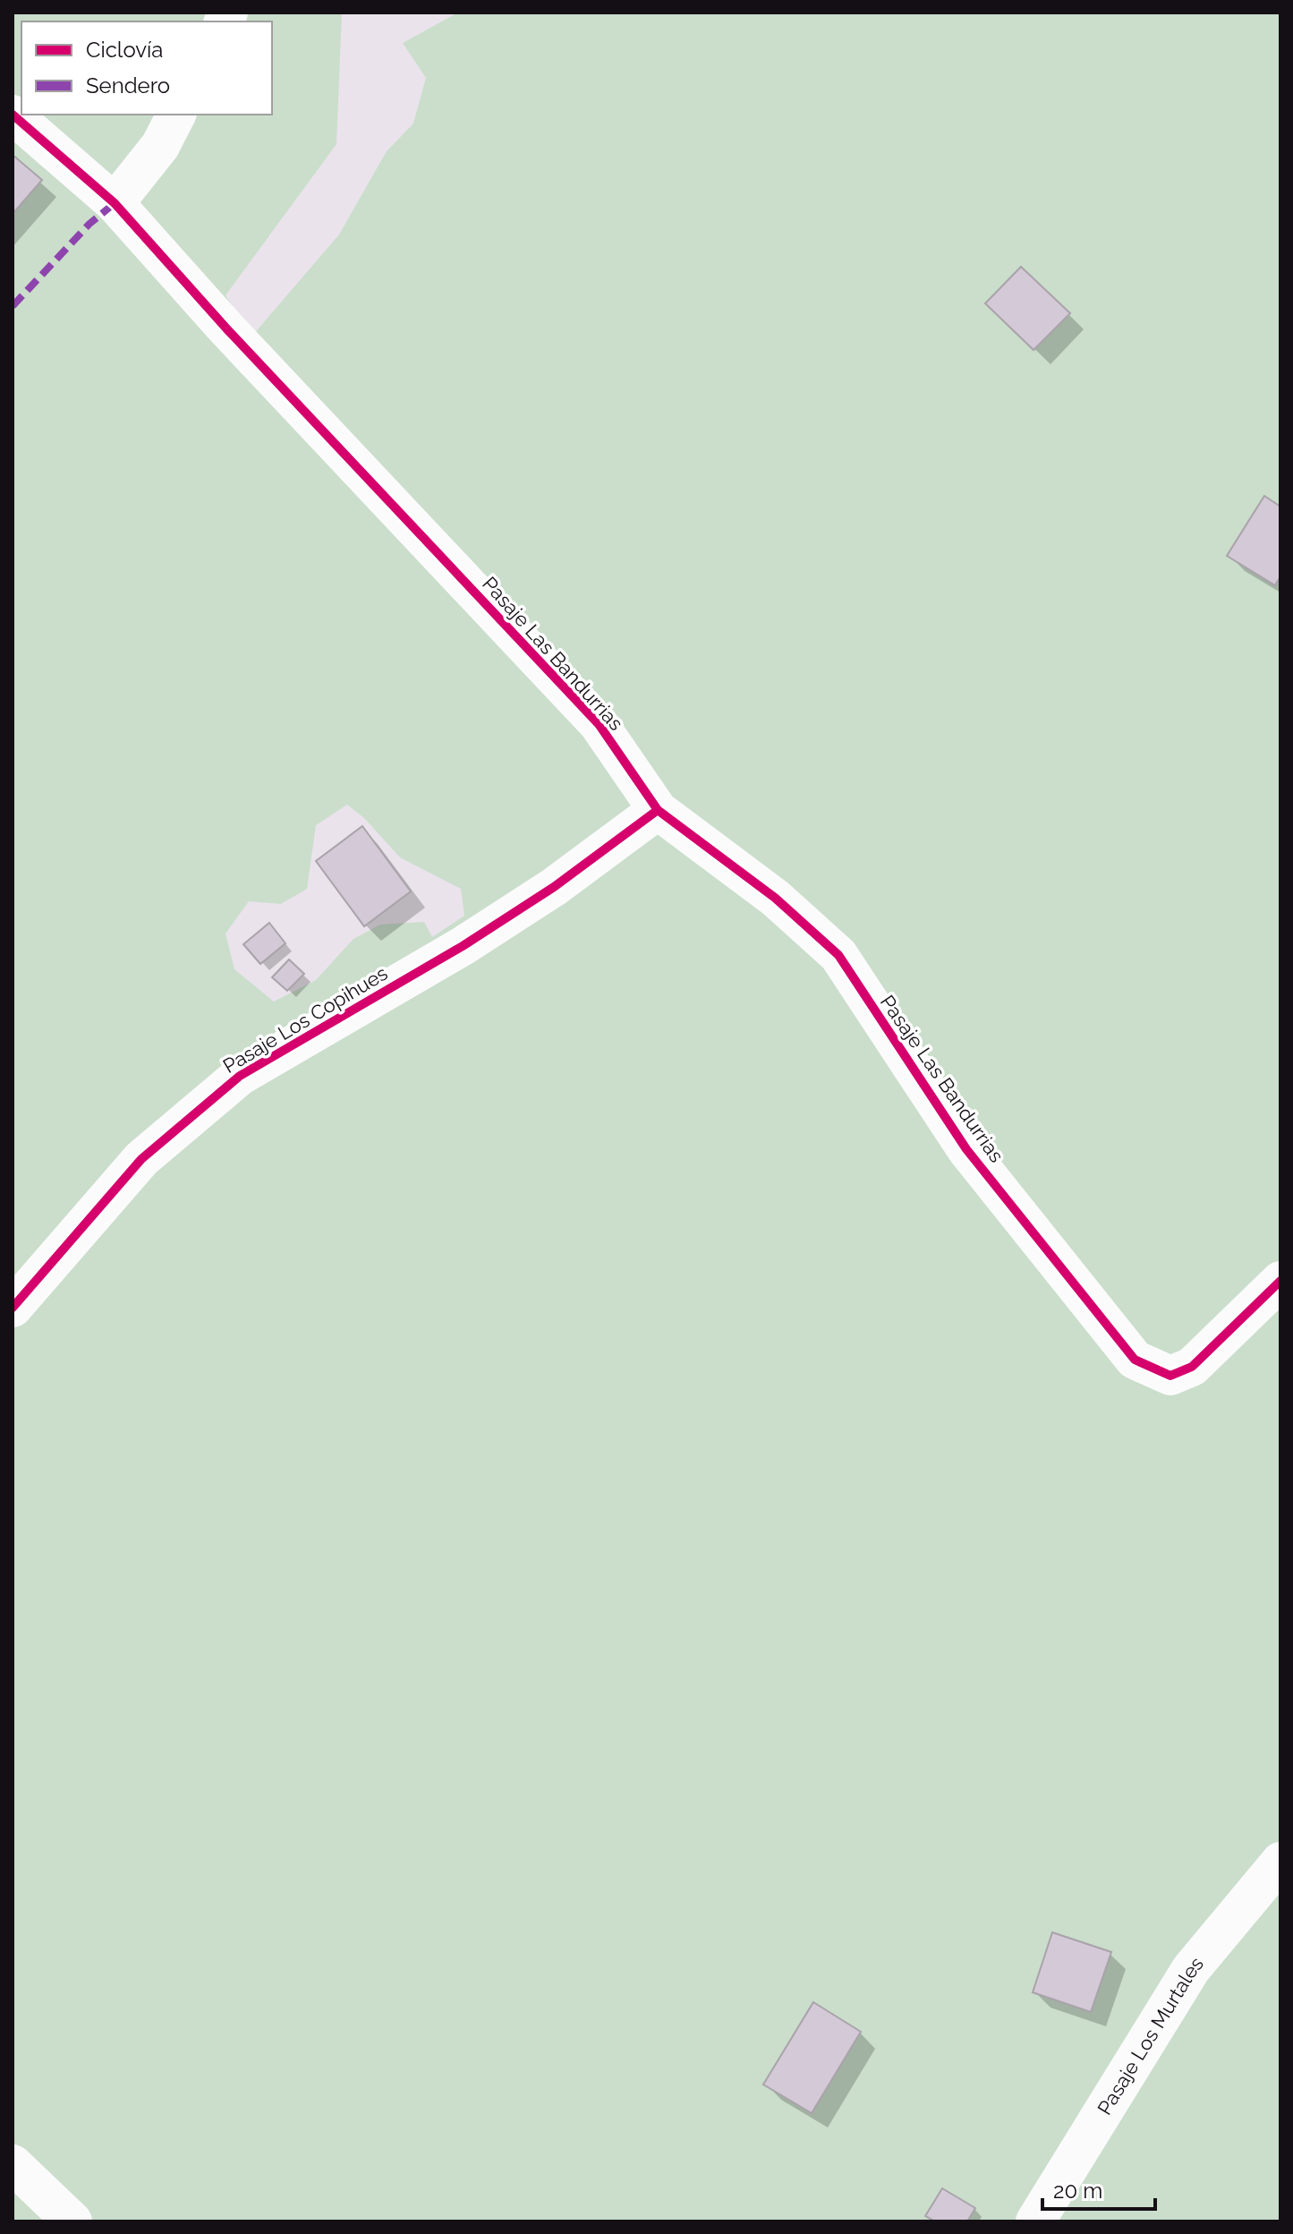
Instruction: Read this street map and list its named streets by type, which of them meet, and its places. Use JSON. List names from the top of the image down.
{
  "streets": {
    "street": ["Pasaje Las Bandurrias", "Pasaje Los Copihues", "Pasaje Los Murtales"]
  },
  "crossings": [
    ["Pasaje Las Bandurrias", "Pasaje Los Copihues"]
  ],
  "legend": ["Ciclovía", "Sendero"],
  "scale_bar": "20 m"
}
